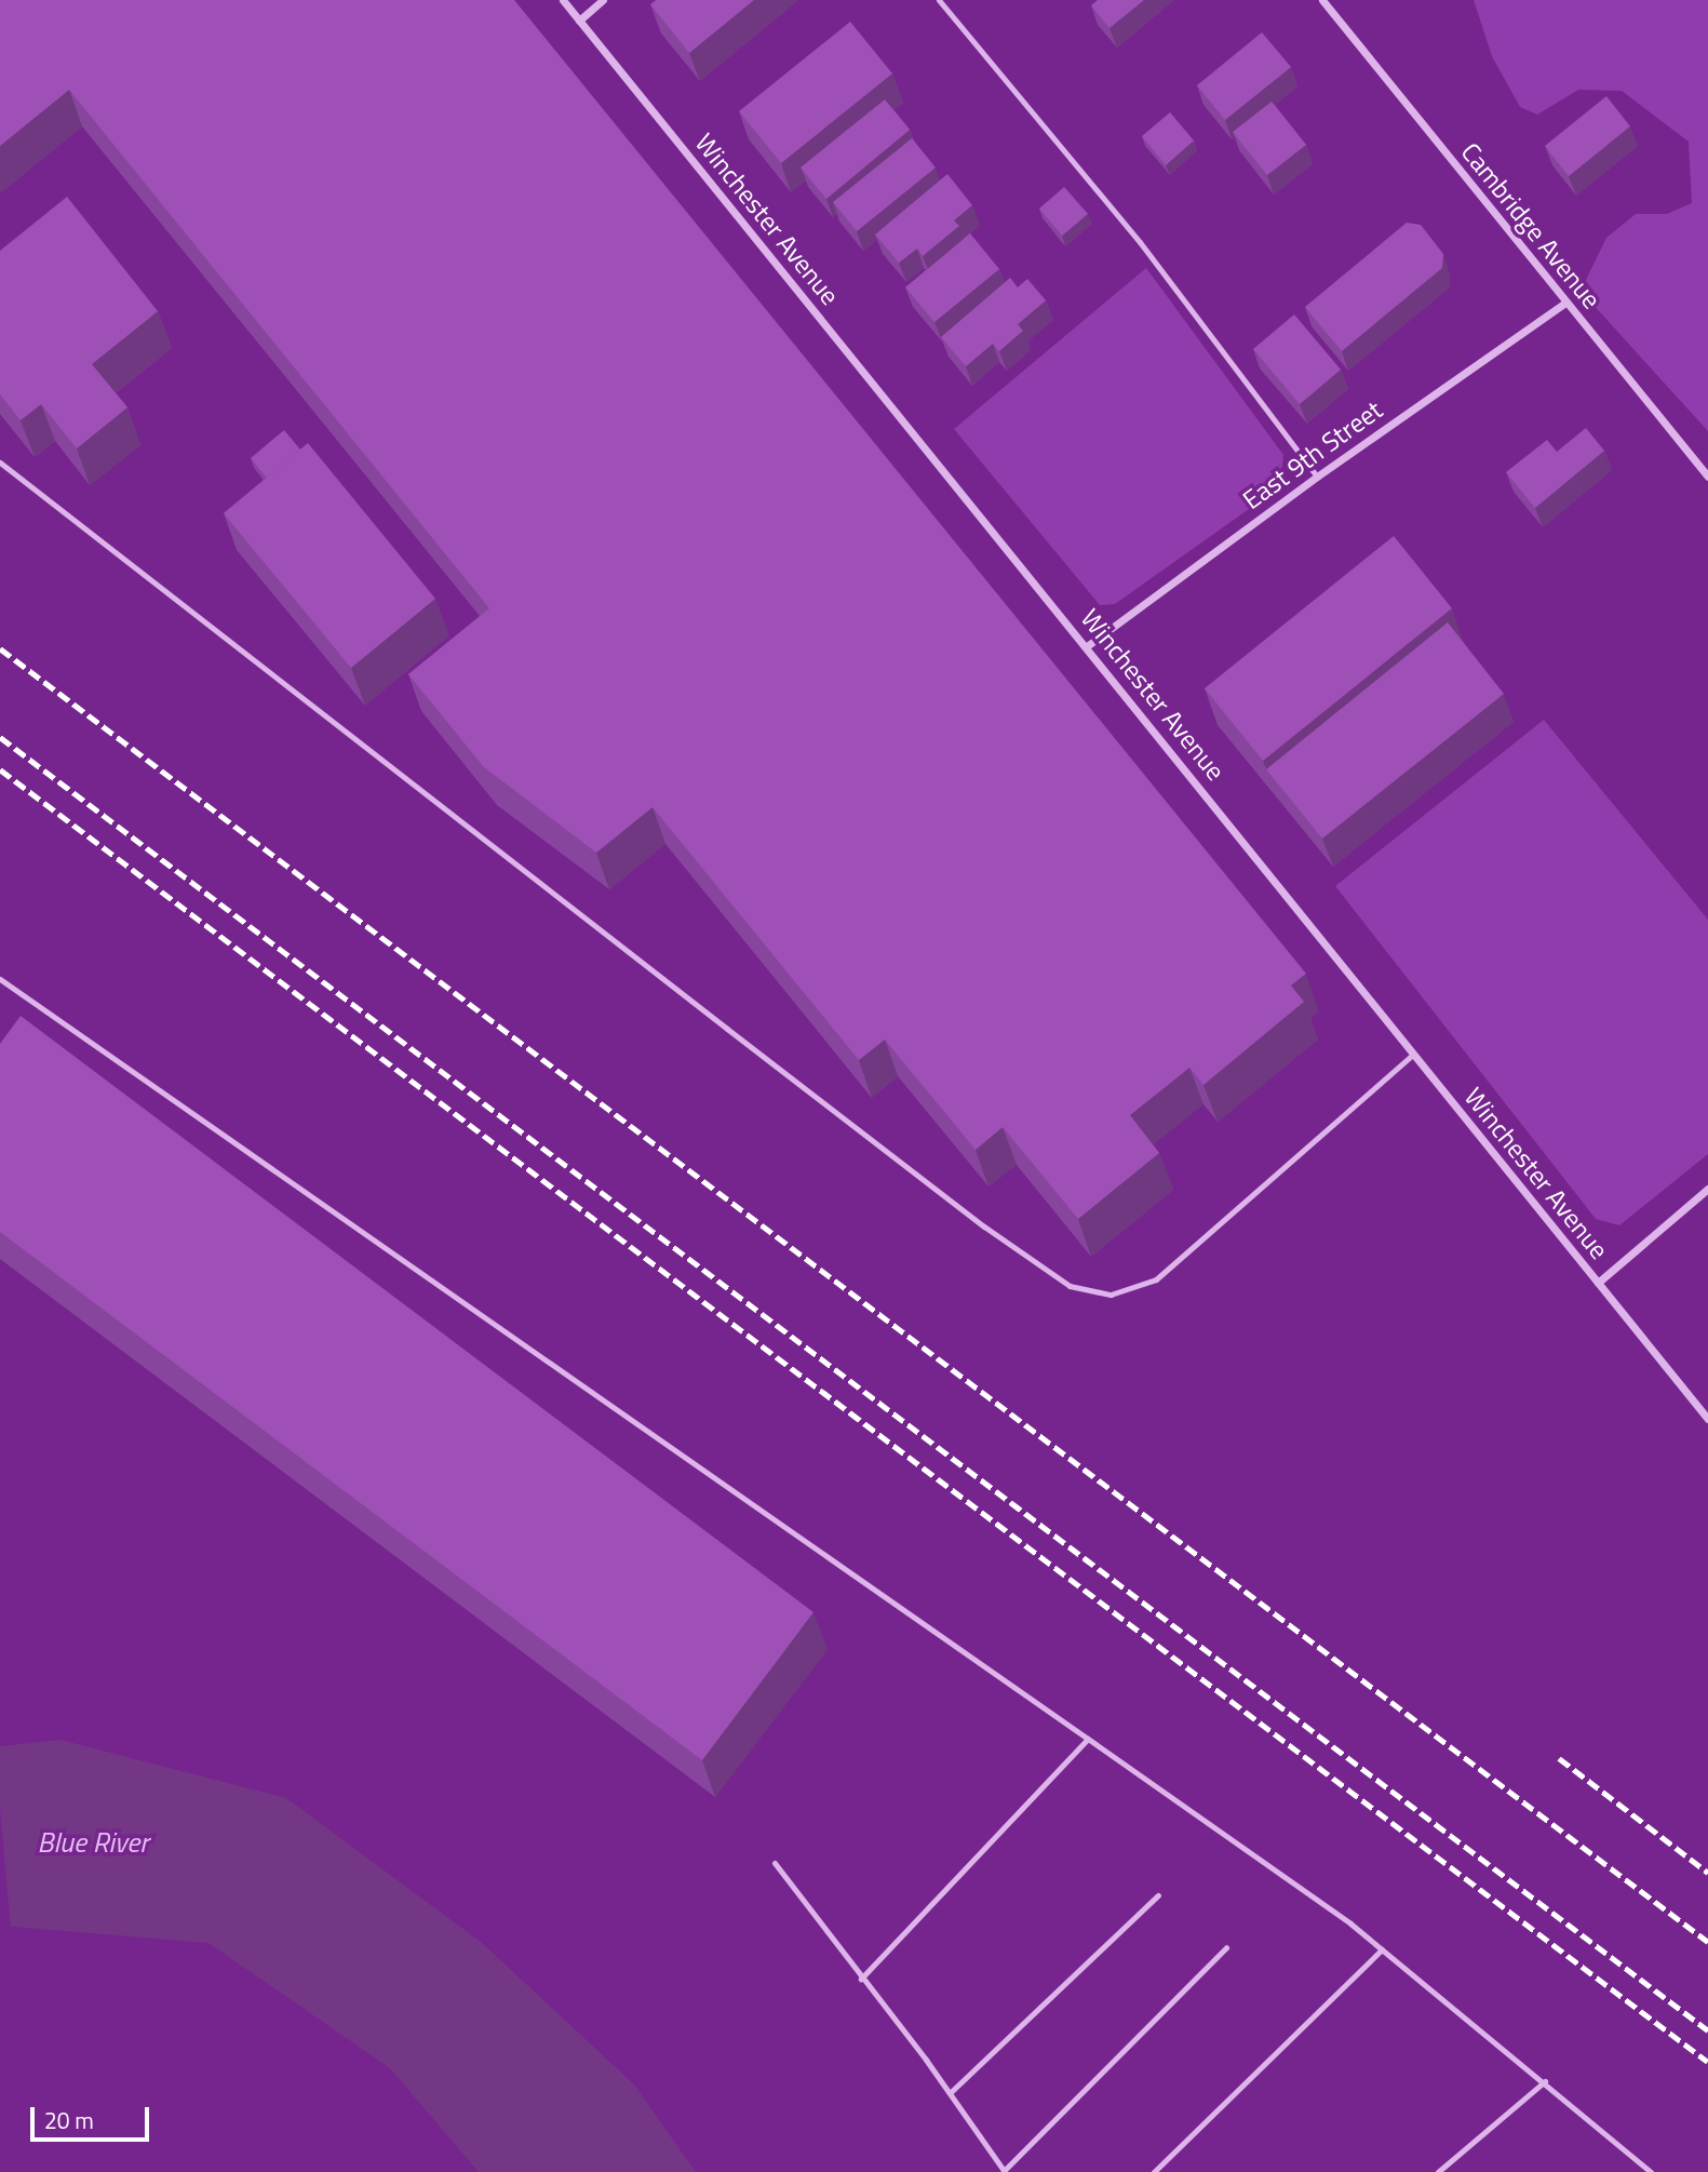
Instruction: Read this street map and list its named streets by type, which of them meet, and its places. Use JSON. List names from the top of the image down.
{
  "streets": {
    "street": ["Winchester Avenue", "Cambridge Avenue", "East 9th Street"]
  },
  "crossings": [
    ["Winchester Avenue", "East 9th Street"],
    ["Cambridge Avenue", "East 9th Street"]
  ],
  "water": ["Blue River"],
  "scale_bar": "20 m"
}
